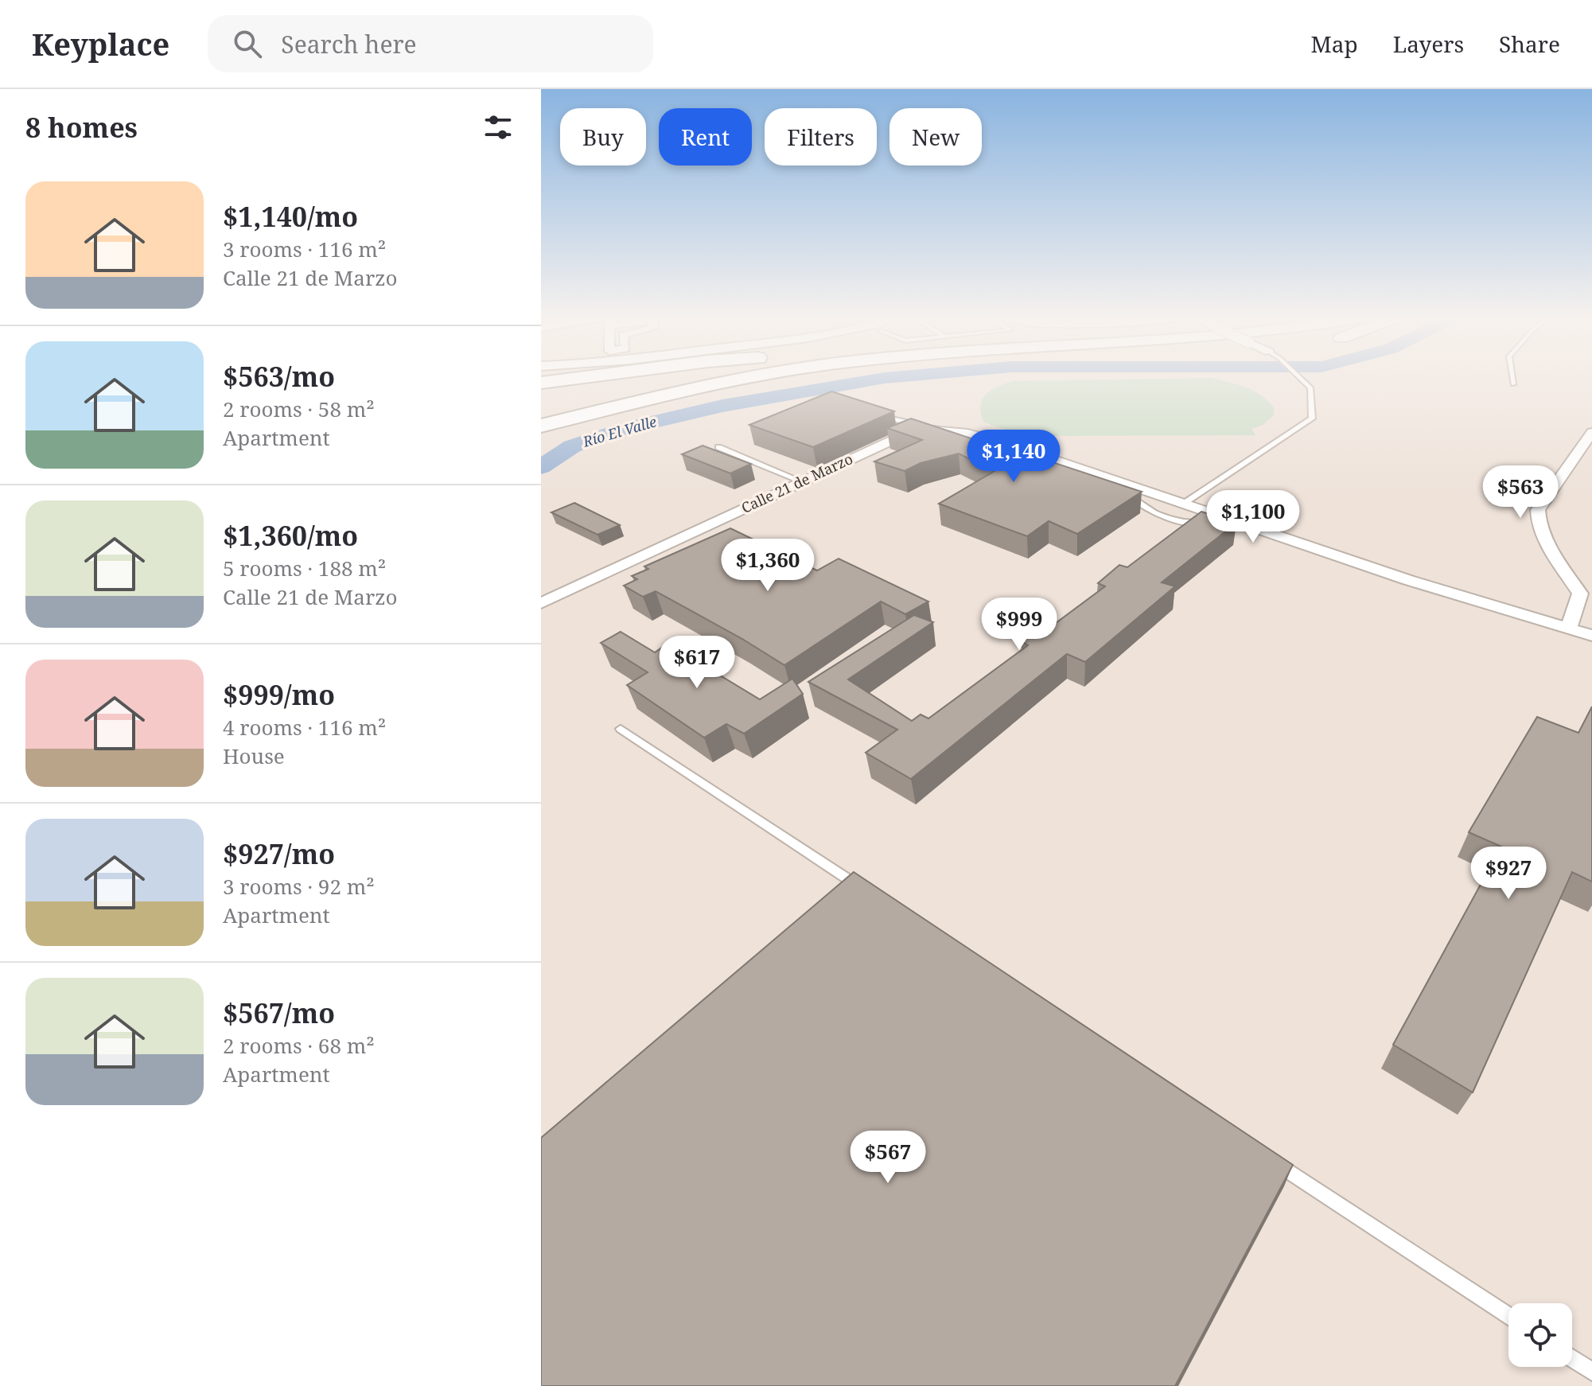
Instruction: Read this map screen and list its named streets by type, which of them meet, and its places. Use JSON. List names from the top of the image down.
{
  "streets": {
    "street": ["Calle 21 de Marzo"]
  },
  "water": ["Río El Valle"],
  "page": {
    "header": "Keyplace",
    "search": "Search here",
    "nav": ["Map", "Layers", "Share"],
    "heading": "8 homes",
    "chip": [
      "Buy",
      "Rent",
      "Filters",
      "New"
    ],
    "list": [
      {
        "name": "$1,140/mo",
        "note": "3 rooms · 116 m² · Calle 21 de Marzo"
      },
      {
        "name": "$563/mo",
        "note": "2 rooms · 58 m² · Apartment"
      },
      {
        "name": "$1,360/mo",
        "note": "5 rooms · 188 m² · Calle 21 de Marzo"
      },
      {
        "name": "$999/mo",
        "note": "4 rooms · 116 m² · House"
      },
      {
        "name": "$927/mo",
        "note": "3 rooms · 92 m² · Apartment"
      },
      {
        "name": "$567/mo",
        "note": "2 rooms · 68 m² · Apartment"
      }
    ],
    "price": [
      "$1,140",
      "$563",
      "$1,100",
      "$1,360",
      "$999",
      "$617",
      "$927",
      "$567"
    ]
  }
}
